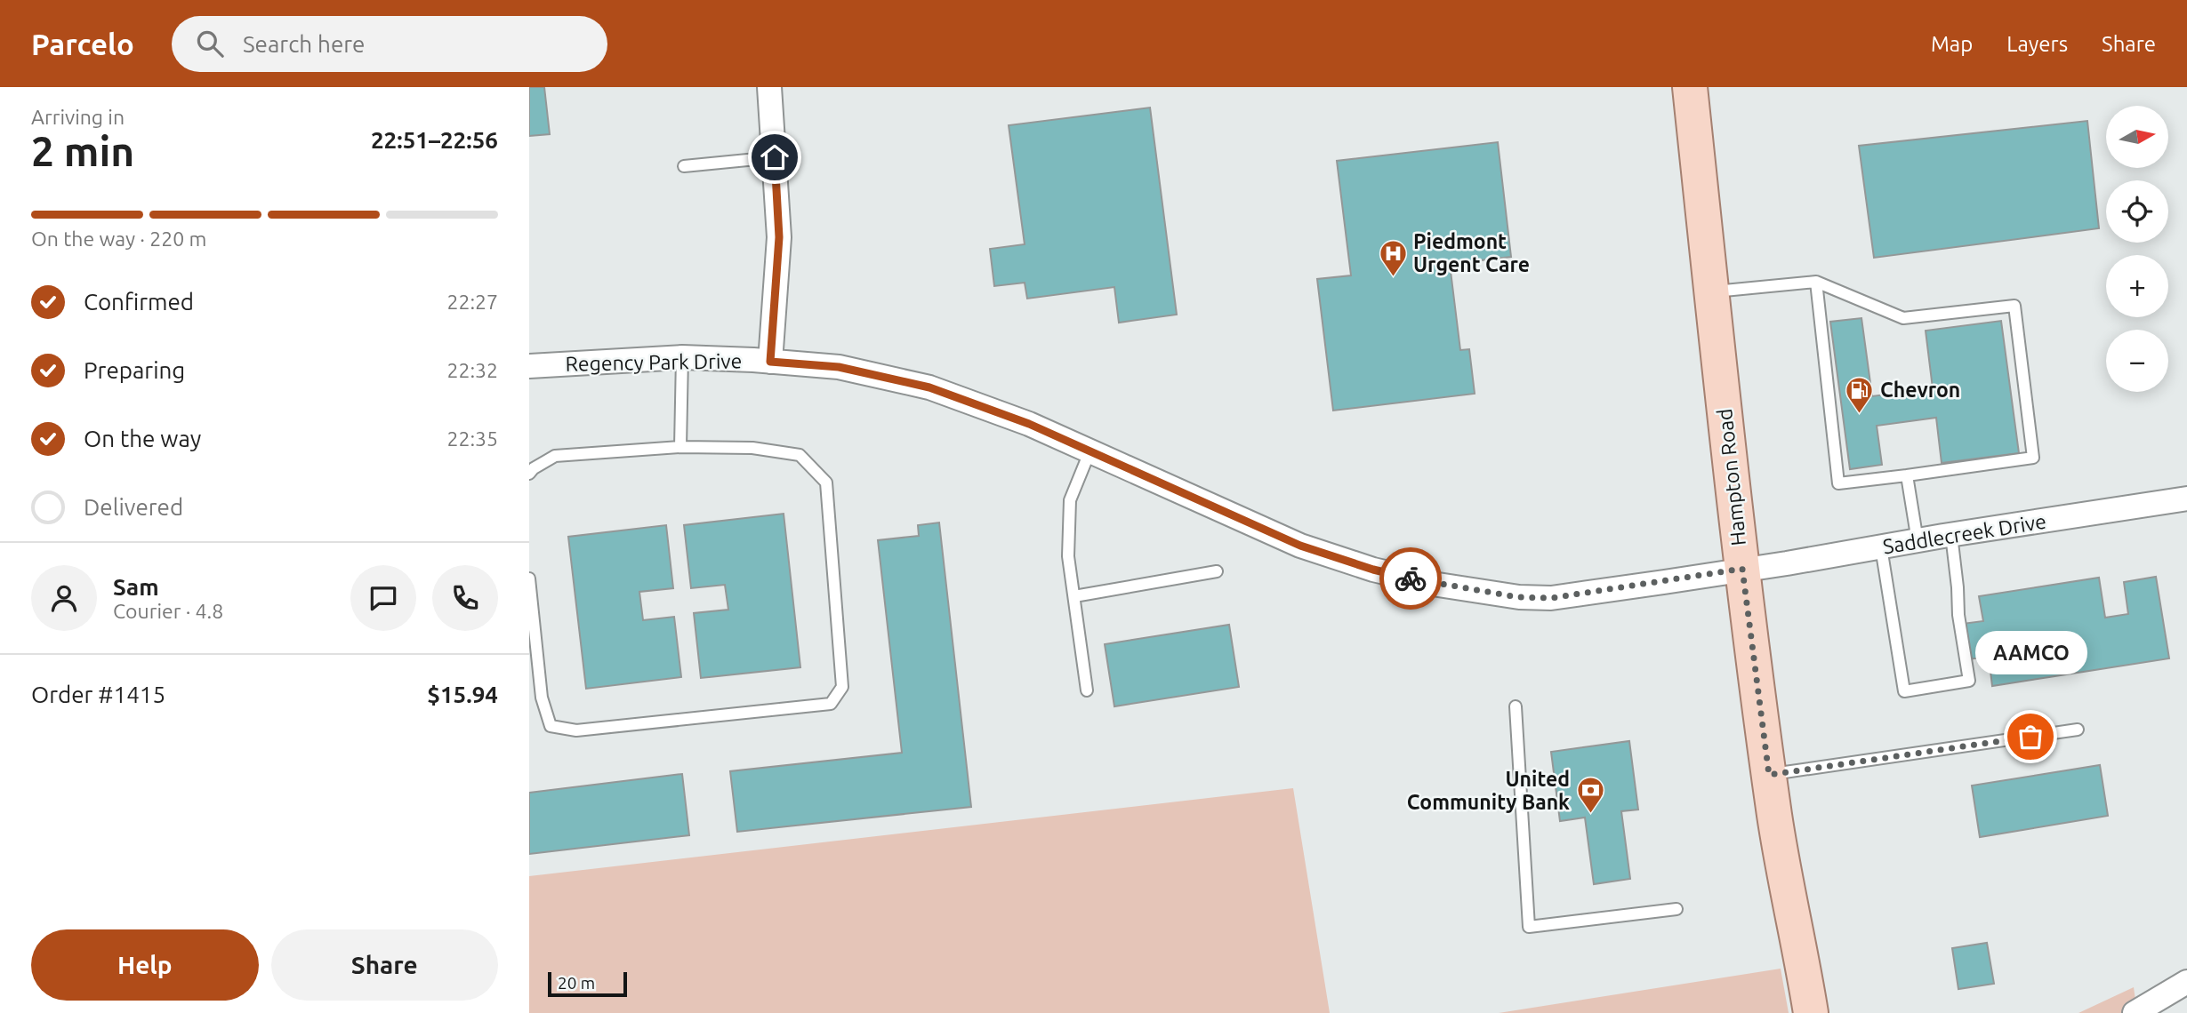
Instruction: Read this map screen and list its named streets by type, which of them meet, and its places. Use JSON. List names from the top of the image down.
{
  "streets": {
    "main road": ["Hampton Road"],
    "street": ["Regency Park Drive", "Saddlecreek Drive"]
  },
  "crossings": [
    ["Regency Park Drive", "Hampton Road"],
    ["Regency Park Drive", "Saddlecreek Drive"],
    ["Hampton Road", "Saddlecreek Drive"]
  ],
  "places": {
    "hospital": ["Piedmont Urgent Care"],
    "fuel station": ["Chevron"],
    "other": ["AAMCO"],
    "bank": ["United Community Bank"]
  },
  "scale_bar": "20 m",
  "north": "right",
  "page": {
    "header": "Parcelo",
    "search": "Search here",
    "nav": ["Map", "Layers", "Share"],
    "heading": ["2 min", "Arriving in", "22:51–22:56"],
    "panel": [
      "Sam",
      "Courier · 4.8",
      "Order #1415",
      "$15.94"
    ],
    "map_buttons": ["+", "−"],
    "bar": "On the way · 220 m",
    "list": [
      ["Confirmed", "22:27"],
      ["Preparing", "22:32"],
      ["On the way", "22:35"],
      "Delivered"
    ],
    "bubble": "AAMCO",
    "buttons": ["Help", "Share"],
    "scale": "20 m"
  }
}
